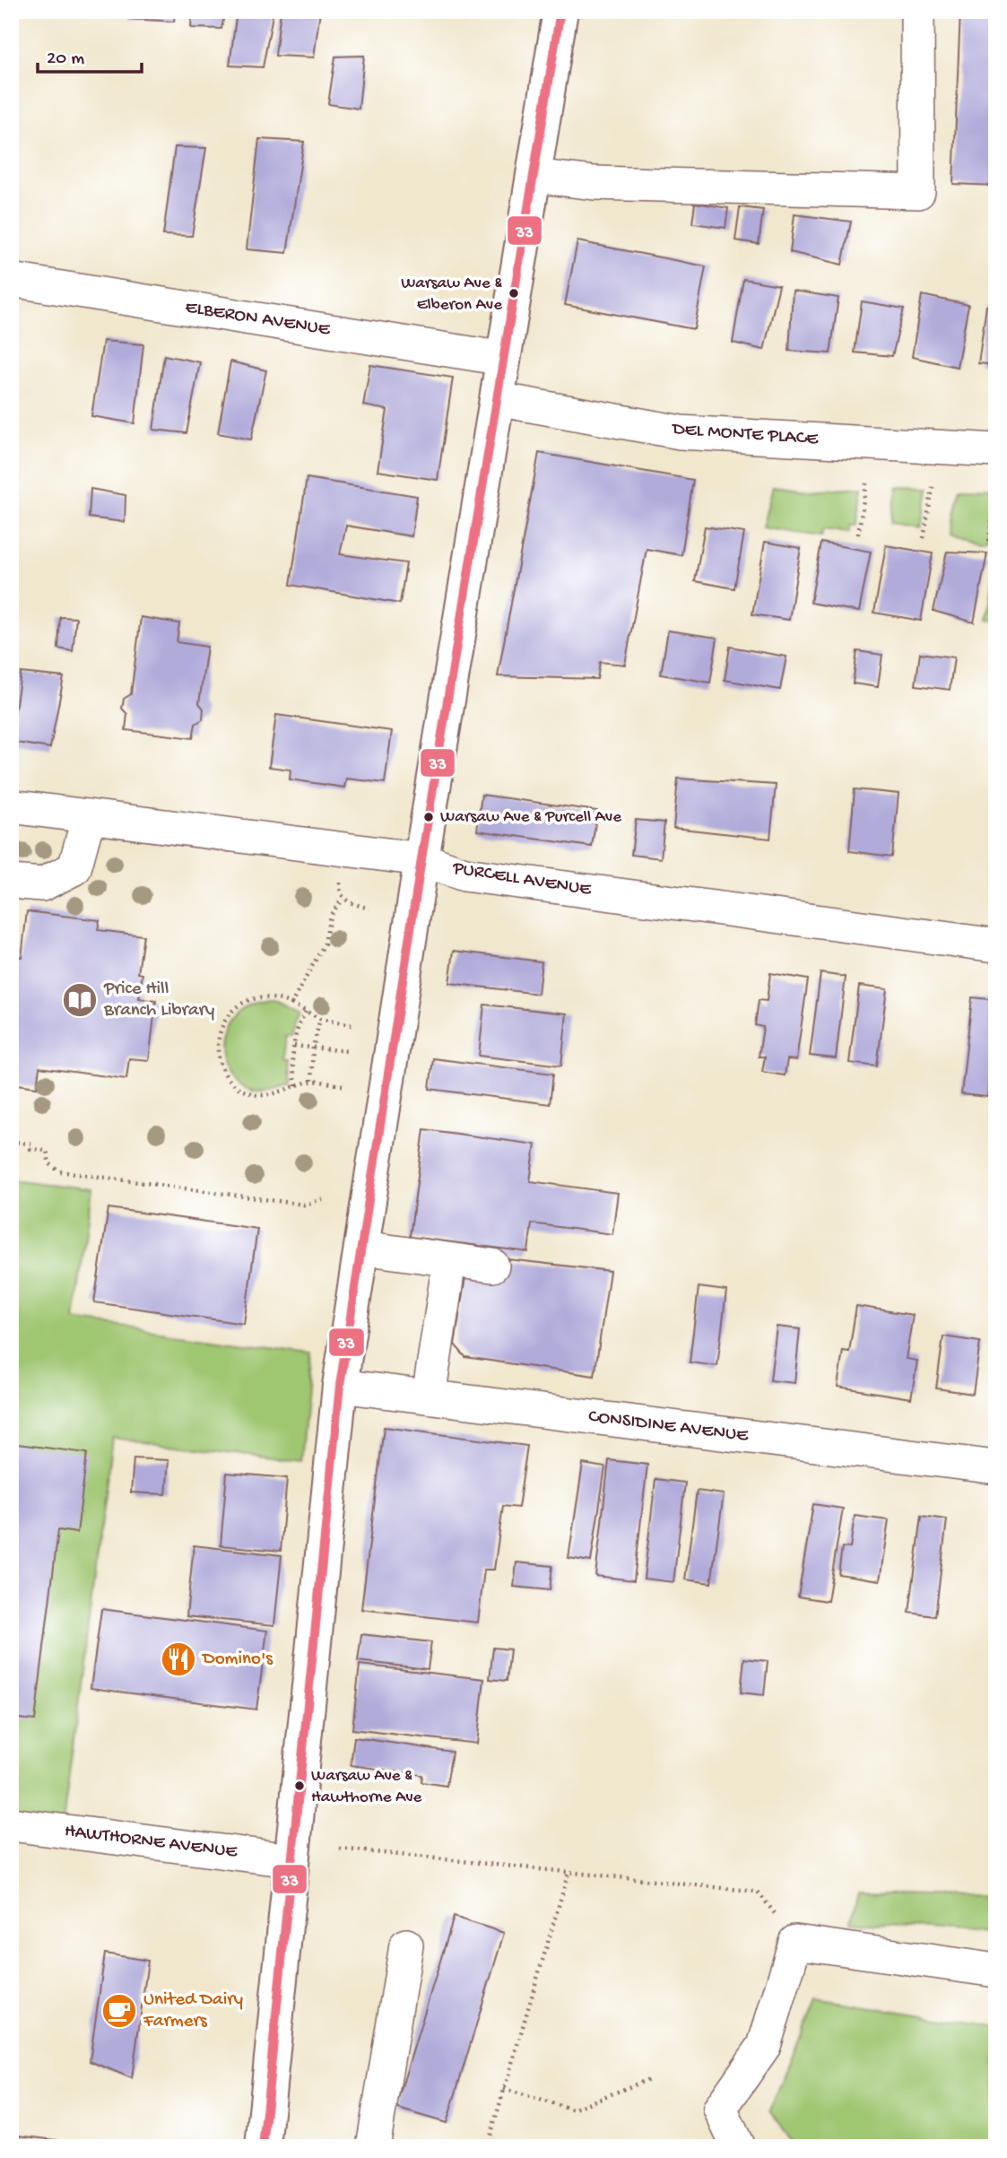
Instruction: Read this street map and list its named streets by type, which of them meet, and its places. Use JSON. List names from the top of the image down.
{
  "streets": {
    "street": [
      "ELBERON AVENUE",
      "DEL MONTE PLACE",
      "PURCELL AVENUE",
      "CONSIDINE AVENUE",
      "HAWTHORNE AVENUE"
    ]
  },
  "places": {
    "other": ["Warsaw Ave & Elberon Ave", "Warsaw Ave & Purcell Ave", "Warsaw Ave & Hawthorne Ave"],
    "library": ["Price Hill Branch Library"],
    "restaurant": ["Domino's"],
    "cafe": ["United Dairy Farmers"]
  },
  "lines": ["transit line 33"],
  "scale_bar": "20 m"
}
